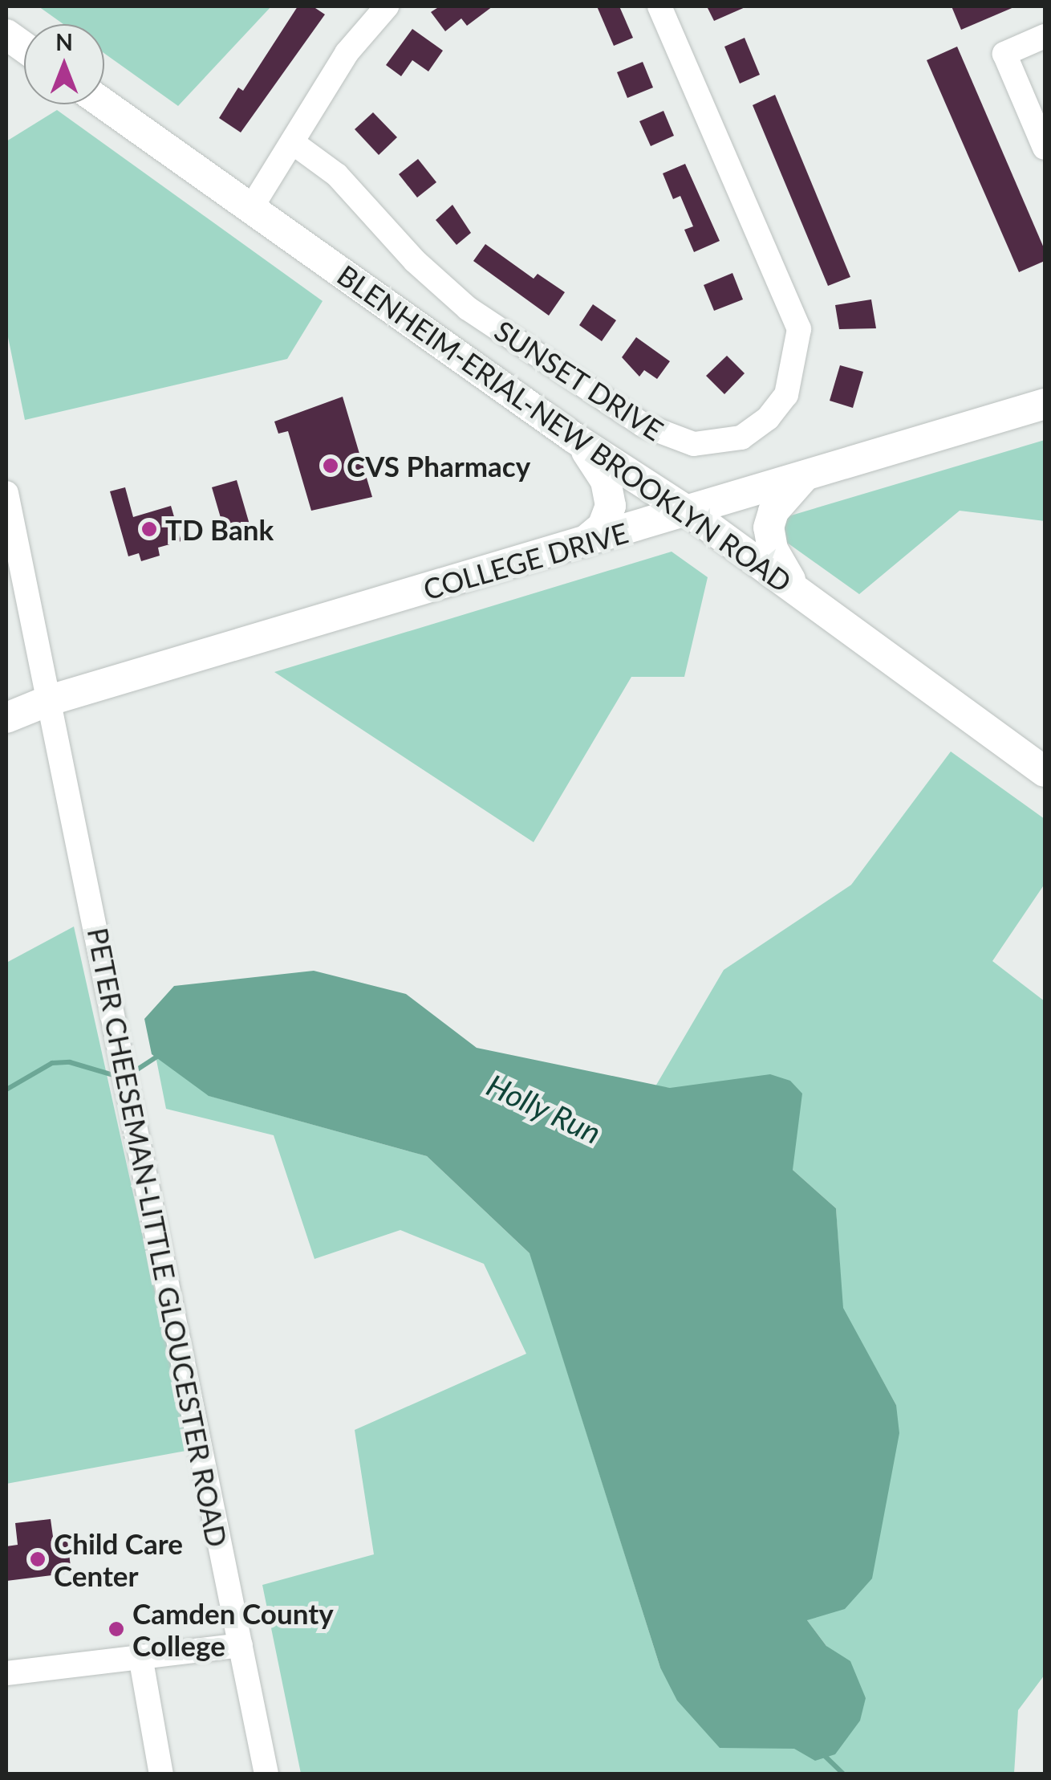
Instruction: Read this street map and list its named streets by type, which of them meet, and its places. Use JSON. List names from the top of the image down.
{
  "streets": {
    "main road": ["BLENHEIM-ERIAL-NEW BROOKLYN ROAD", "COLLEGE DRIVE"],
    "street": ["SUNSET DRIVE", "PETER CHEESEMAN-LITTLE GLOUCESTER ROAD"]
  },
  "crossings": [
    ["BLENHEIM-ERIAL-NEW BROOKLYN ROAD", "COLLEGE DRIVE"],
    ["COLLEGE DRIVE", "PETER CHEESEMAN-LITTLE GLOUCESTER ROAD"]
  ],
  "water": ["Holly Run"],
  "places": [
    "CVS Pharmacy",
    "TD Bank",
    "Child Care Center",
    "Camden County College"
  ],
  "north": "top"
}
